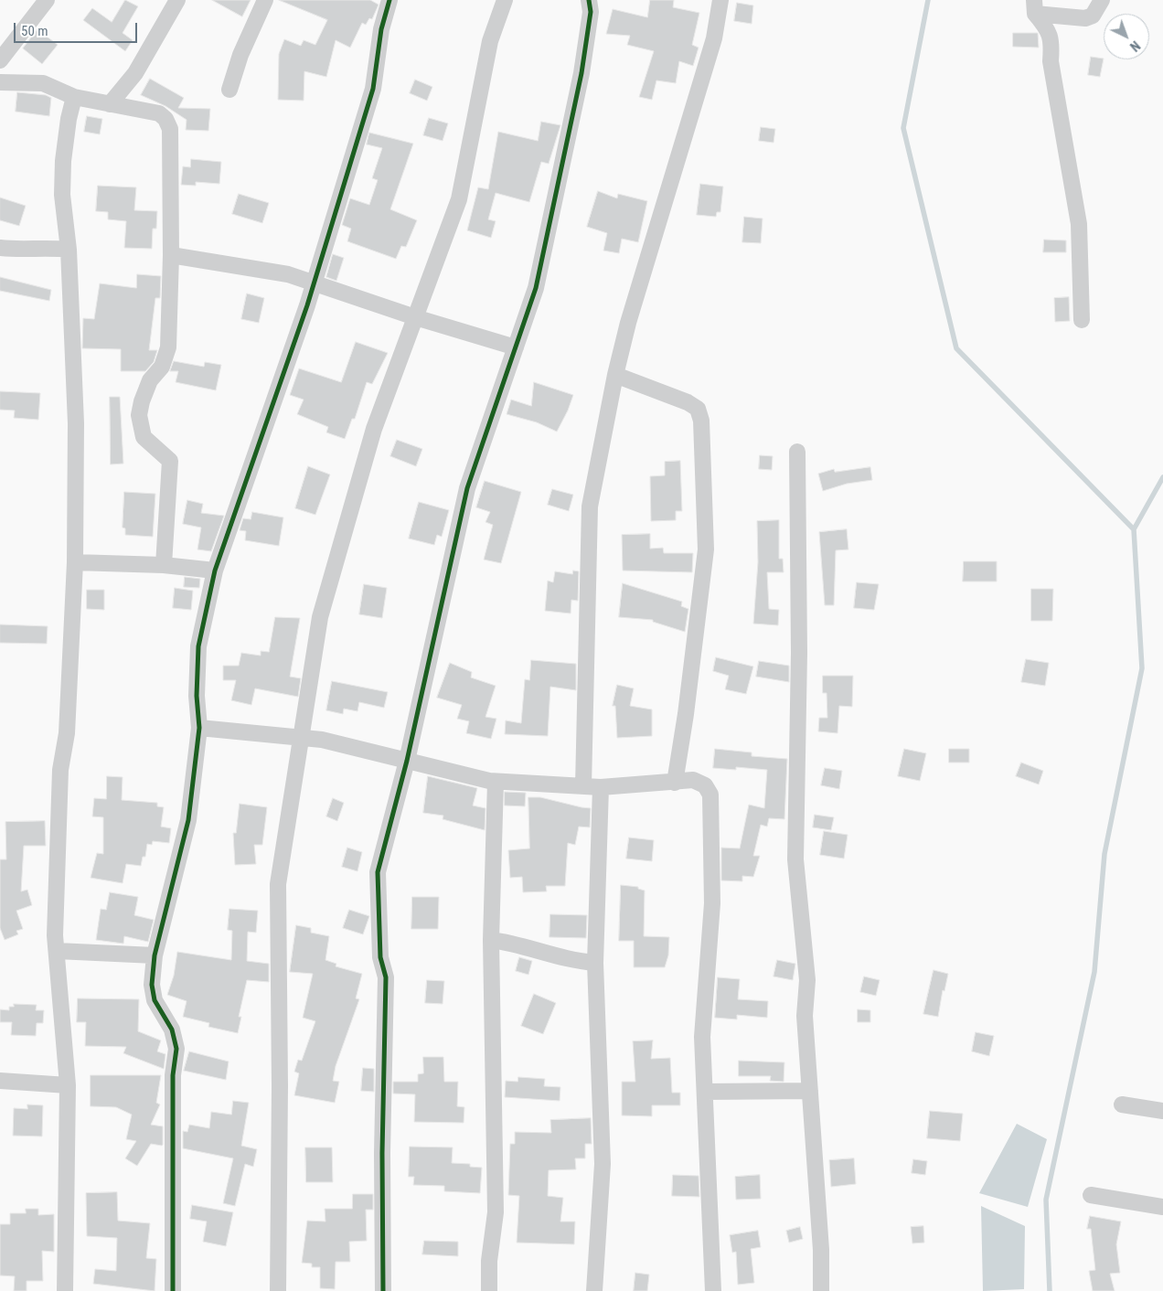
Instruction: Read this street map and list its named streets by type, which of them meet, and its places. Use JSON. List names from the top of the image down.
{
  "scale_bar": "50 m",
  "north": "bottom right"
}
